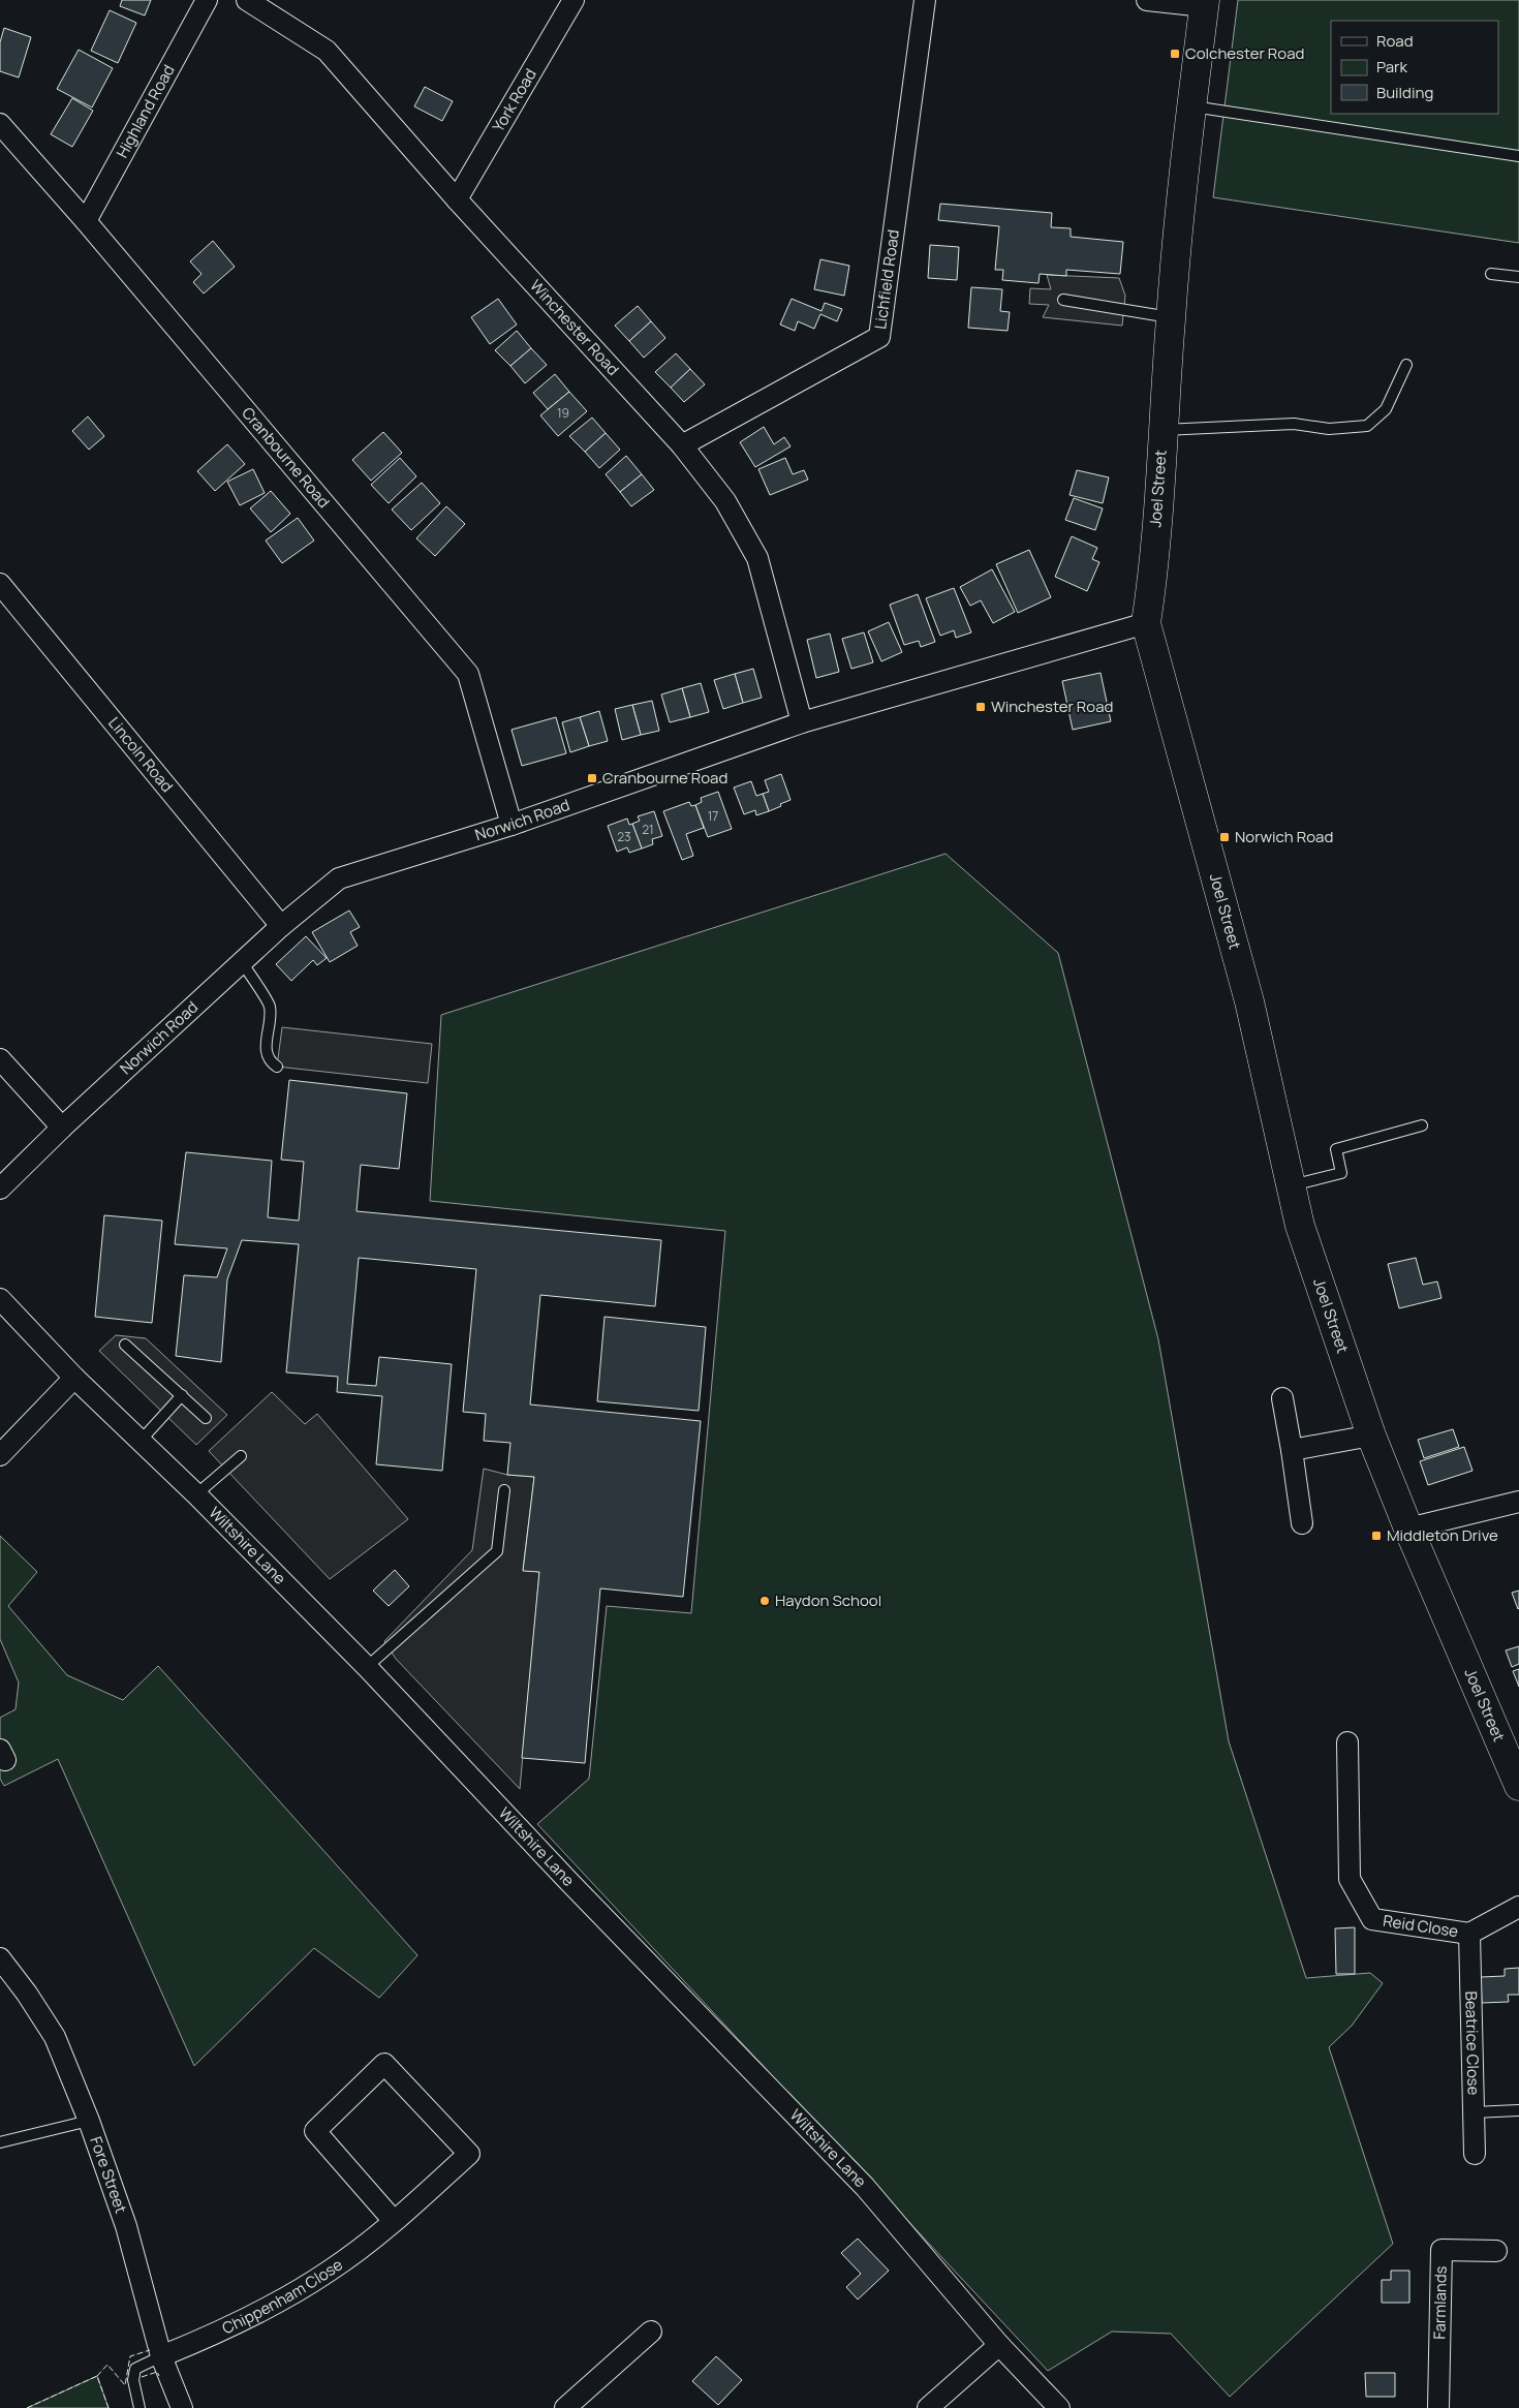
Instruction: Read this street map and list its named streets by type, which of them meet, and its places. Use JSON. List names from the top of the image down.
{
  "streets": {
    "main road": ["Joel Street"],
    "street": [
      "York Road",
      "Highland Road",
      "Lichfield Road",
      "Winchester Road",
      "Cranbourne Road",
      "Lincoln Road",
      "Norwich Road",
      "Wiltshire Lane",
      "Reid Close",
      "Beatrice Close",
      "Fore Street",
      "Chippenham Close",
      "Farmlands"
    ]
  },
  "crossings": [
    ["York Road", "Winchester Road"],
    ["Highland Road", "Cranbourne Road"],
    ["Lichfield Road", "Winchester Road"],
    ["Winchester Road", "Norwich Road"],
    ["Cranbourne Road", "Norwich Road"],
    ["Joel Street", "Norwich Road"],
    ["Lincoln Road", "Norwich Road"],
    ["Reid Close", "Beatrice Close"],
    ["Fore Street", "Chippenham Close"]
  ],
  "places": {
    "transit": [
      "Colchester Road",
      "Winchester Road",
      "Cranbourne Road",
      "Norwich Road",
      "Middleton Drive"
    ],
    "other": ["Haydon School"]
  },
  "house_numbers": [
    "19",
    "17",
    "21",
    "23"
  ],
  "legend": ["Road", "Park", "Building"]
}
